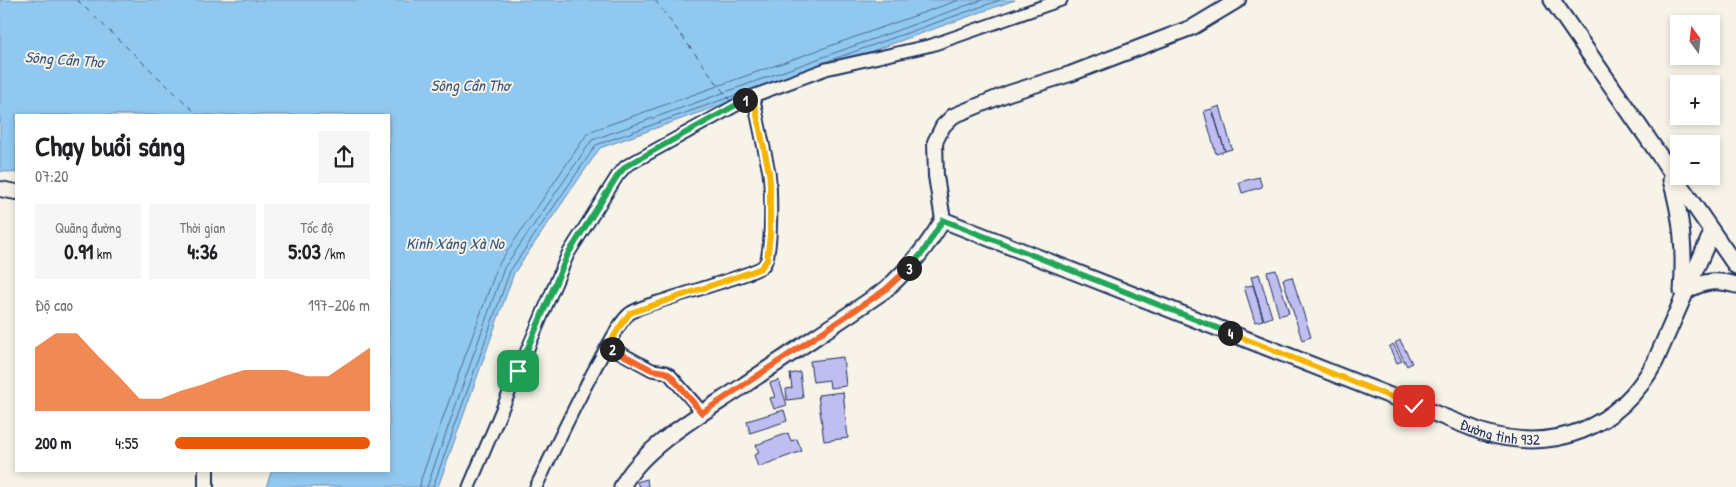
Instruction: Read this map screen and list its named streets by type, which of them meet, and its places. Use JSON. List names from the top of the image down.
{
  "streets": {
    "main road": ["Đường tỉnh 932"]
  },
  "water": ["Sông Cần Thơ", "Kinh Xáng Xà No"],
  "north": "top",
  "page": {
    "map_buttons": ["+", "−"],
    "pins": [
      "1",
      "3",
      "4",
      "2"
    ],
    "heading": ["Chạy buổi sáng", "07:20"],
    "stats": [
      ["Quãng đường", "0.91 km"],
      ["Thời gian", "4:36"],
      ["Tốc độ", "5:03 /km"]
    ],
    "chart": ["Độ cao", "197–206 m"],
    "list": [
      {
        "name": "200 m",
        "note": "4:55"
      }
    ]
  }
}
